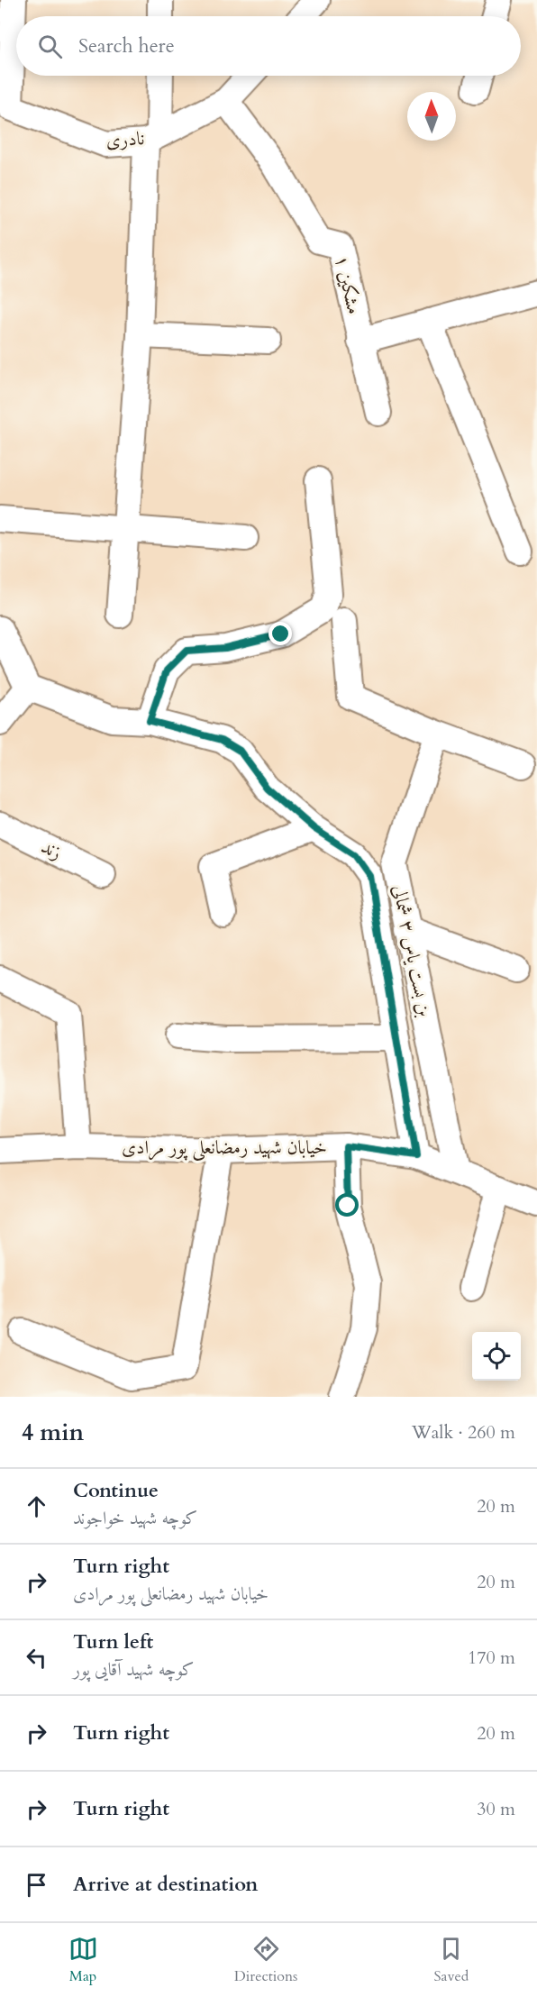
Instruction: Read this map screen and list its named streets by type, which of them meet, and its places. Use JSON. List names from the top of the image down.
{
  "streets": {
    "street": [
      "نادری",
      "مشکین ۱",
      "زند",
      "بن بست یاس ۳ شمالی",
      "خیابان شهید رمضانعلی پور مرادی"
    ]
  },
  "crossings": [
    ["نادری", "مشکین ۱"],
    ["بن بست یاس ۳ شمالی", "خیابان شهید رمضانعلی پور مرادی"]
  ],
  "north": "top",
  "page": {
    "search": "Search here",
    "heading": ["4 min", "Walk · 260 m"],
    "list": [
      ["Continue", "کوچه شهید خواجوند", "20 m"],
      ["Turn right", "خیابان شهید رمضانعلی پور مرادی", "20 m"],
      ["Turn left", "کوچه شهید آقایی پور", "170 m"],
      ["Turn right", "20 m"],
      ["Turn right", "30 m"],
      "Arrive at destination"
    ],
    "nav": ["Map", "Directions", "Saved"]
  }
}
